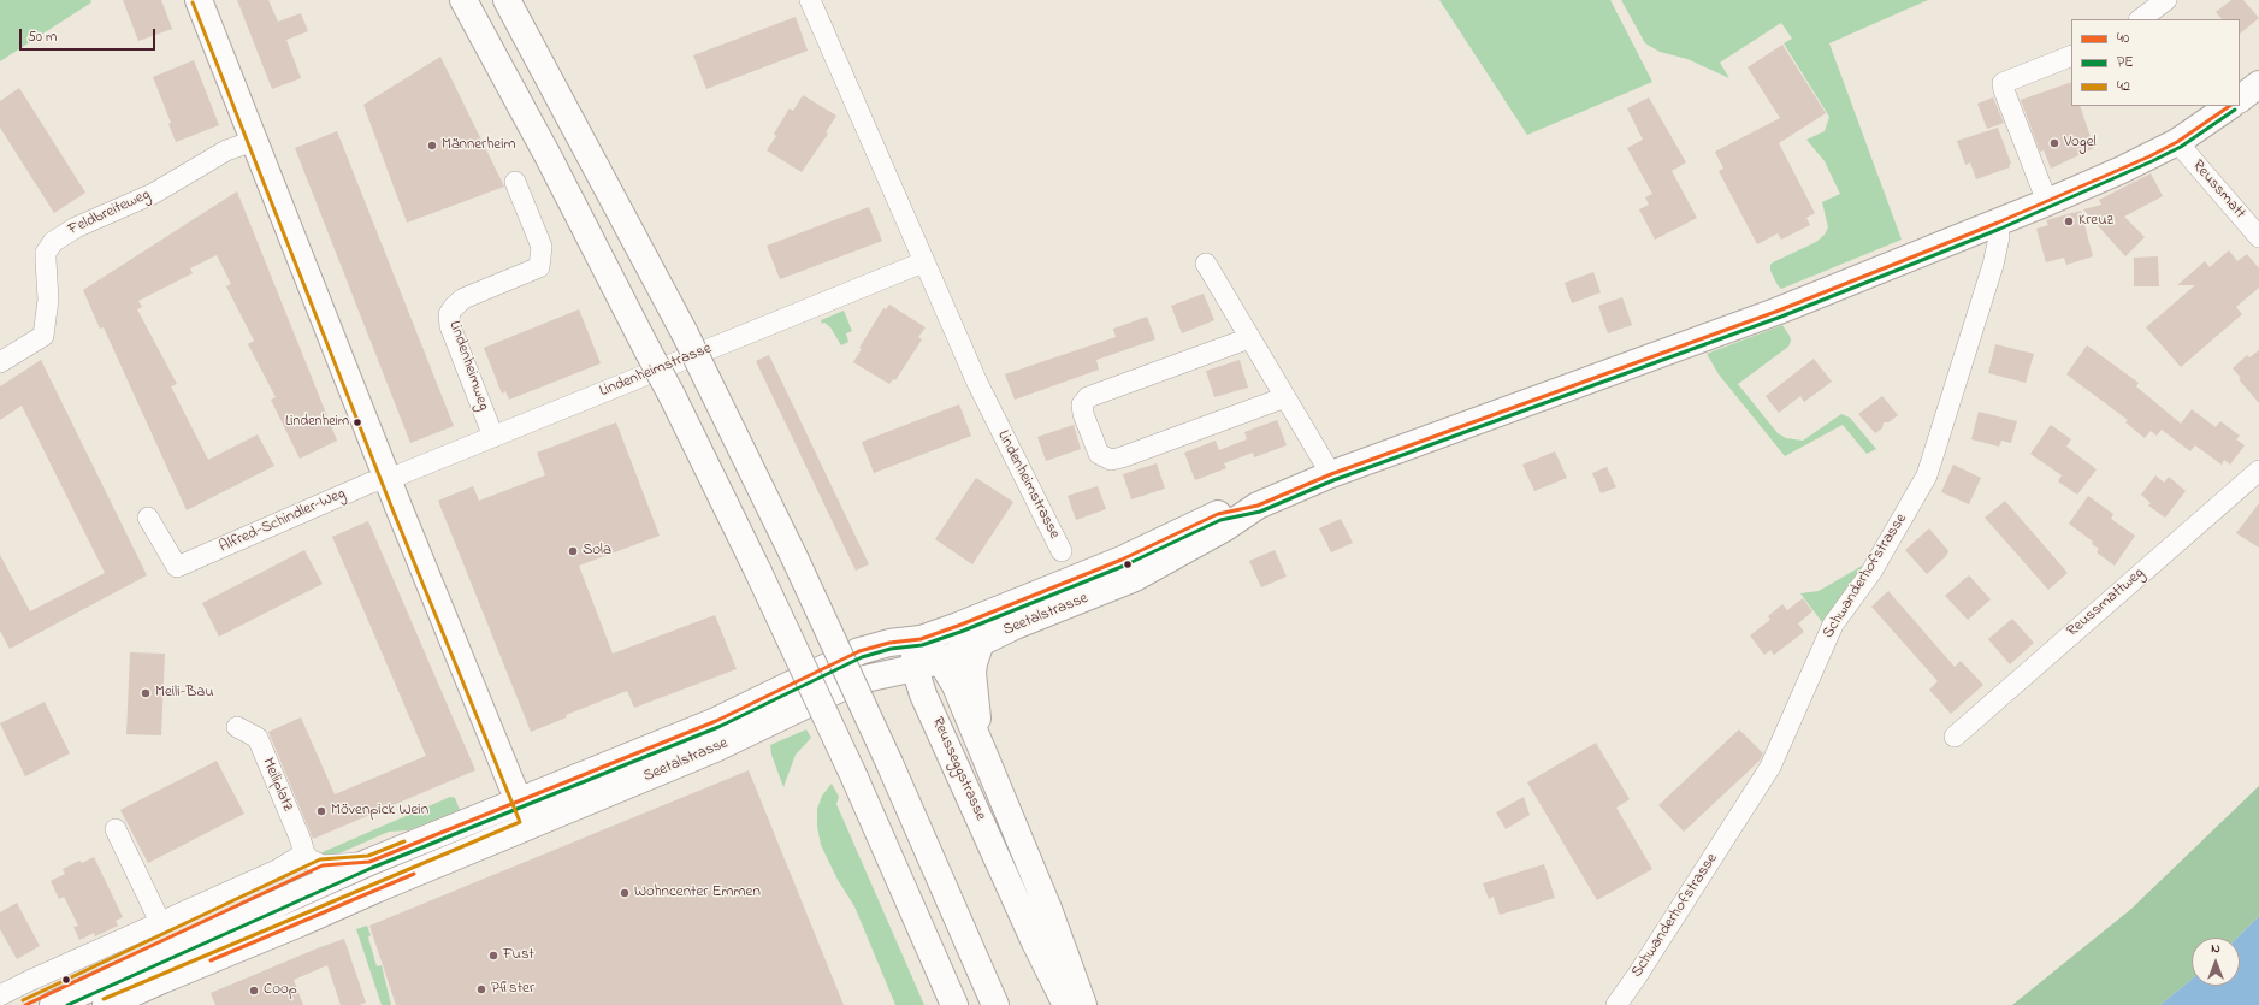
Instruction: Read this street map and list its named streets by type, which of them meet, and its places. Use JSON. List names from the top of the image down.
{
  "streets": {
    "main road": ["Seetalstrasse", "Reusseggstrasse"],
    "street": [
      "Reussmatt",
      "Feldbreiteweg",
      "Lindenheimweg",
      "Lindenheimstrasse",
      "Alfred-Schindler-Weg",
      "Schwanderhofstrasse",
      "Reussmattweg",
      "Meiliplatz"
    ]
  },
  "crossings": [
    ["Reussmatt", "Seetalstrasse"],
    ["Lindenheimweg", "Lindenheimstrasse"],
    ["Lindenheimstrasse", "Alfred-Schindler-Weg"],
    ["Schwanderhofstrasse", "Seetalstrasse"],
    ["Seetalstrasse", "Reusseggstrasse"]
  ],
  "places": [
    "Vogel",
    "Männerheim",
    "Kreuz",
    "Lindenheim",
    "Sola",
    "Meili-Bau",
    "Mövenpick Wein",
    "Wohncenter Emmen",
    "Fust",
    "Pfister",
    "Coop"
  ],
  "lines": ["transit line 42", "transit line 40", "transit line PE"],
  "legend": ["40", "PE", "42"],
  "scale_bar": "50 m",
  "north": "top"
}
